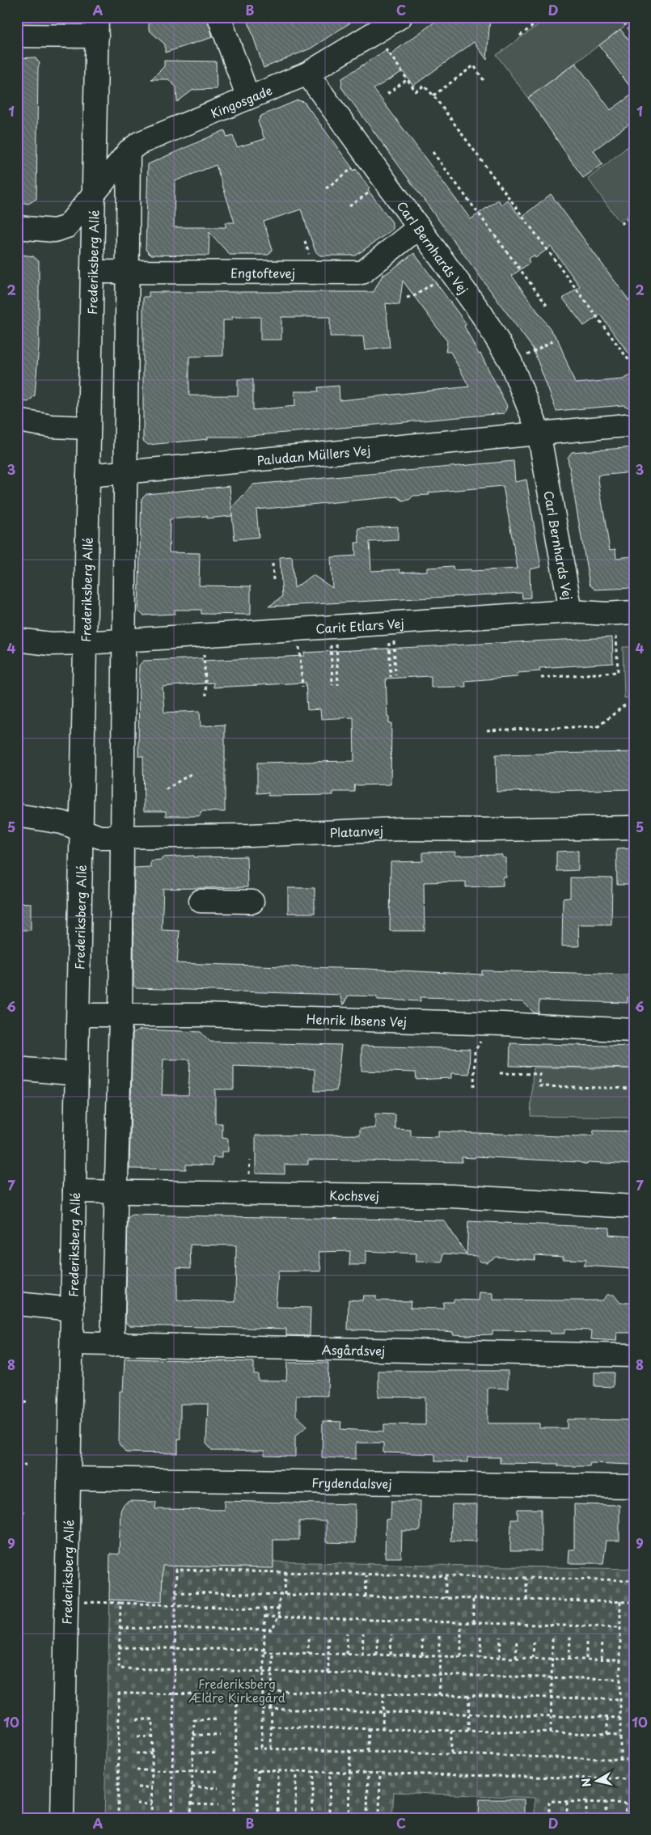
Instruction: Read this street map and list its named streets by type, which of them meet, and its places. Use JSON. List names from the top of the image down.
{
  "streets": {
    "street": [
      "Kingosgade",
      "Carl Bernhards Vej",
      "Frederiksberg Allé",
      "Engtoftevej",
      "Paludan Müllers Vej",
      "Carit Etlars Vej",
      "Platanvej",
      "Henrik Ibsens Vej",
      "Kochsvej",
      "Asgårdsvej",
      "Frydendalsvej"
    ]
  },
  "crossings": [
    ["Kingosgade", "Carl Bernhards Vej"],
    ["Kingosgade", "Frederiksberg Allé"],
    ["Carl Bernhards Vej", "Engtoftevej"],
    ["Carl Bernhards Vej", "Paludan Müllers Vej"],
    ["Carl Bernhards Vej", "Carit Etlars Vej"],
    ["Frederiksberg Allé", "Engtoftevej"],
    ["Frederiksberg Allé", "Paludan Müllers Vej"],
    ["Frederiksberg Allé", "Carit Etlars Vej"],
    ["Frederiksberg Allé", "Platanvej"],
    ["Frederiksberg Allé", "Henrik Ibsens Vej"],
    ["Frederiksberg Allé", "Kochsvej"],
    ["Frederiksberg Allé", "Asgårdsvej"],
    ["Frederiksberg Allé", "Frydendalsvej"]
  ],
  "parks": ["Frederiksberg Ældre Kirkegård"],
  "north": "left",
  "grid": {
    "columns": [
      "A",
      "B",
      "C",
      "D"
    ],
    "rows": [
      "1",
      "2",
      "3",
      "4",
      "5",
      "6",
      "7",
      "8",
      "9",
      "10"
    ]
  }
}
